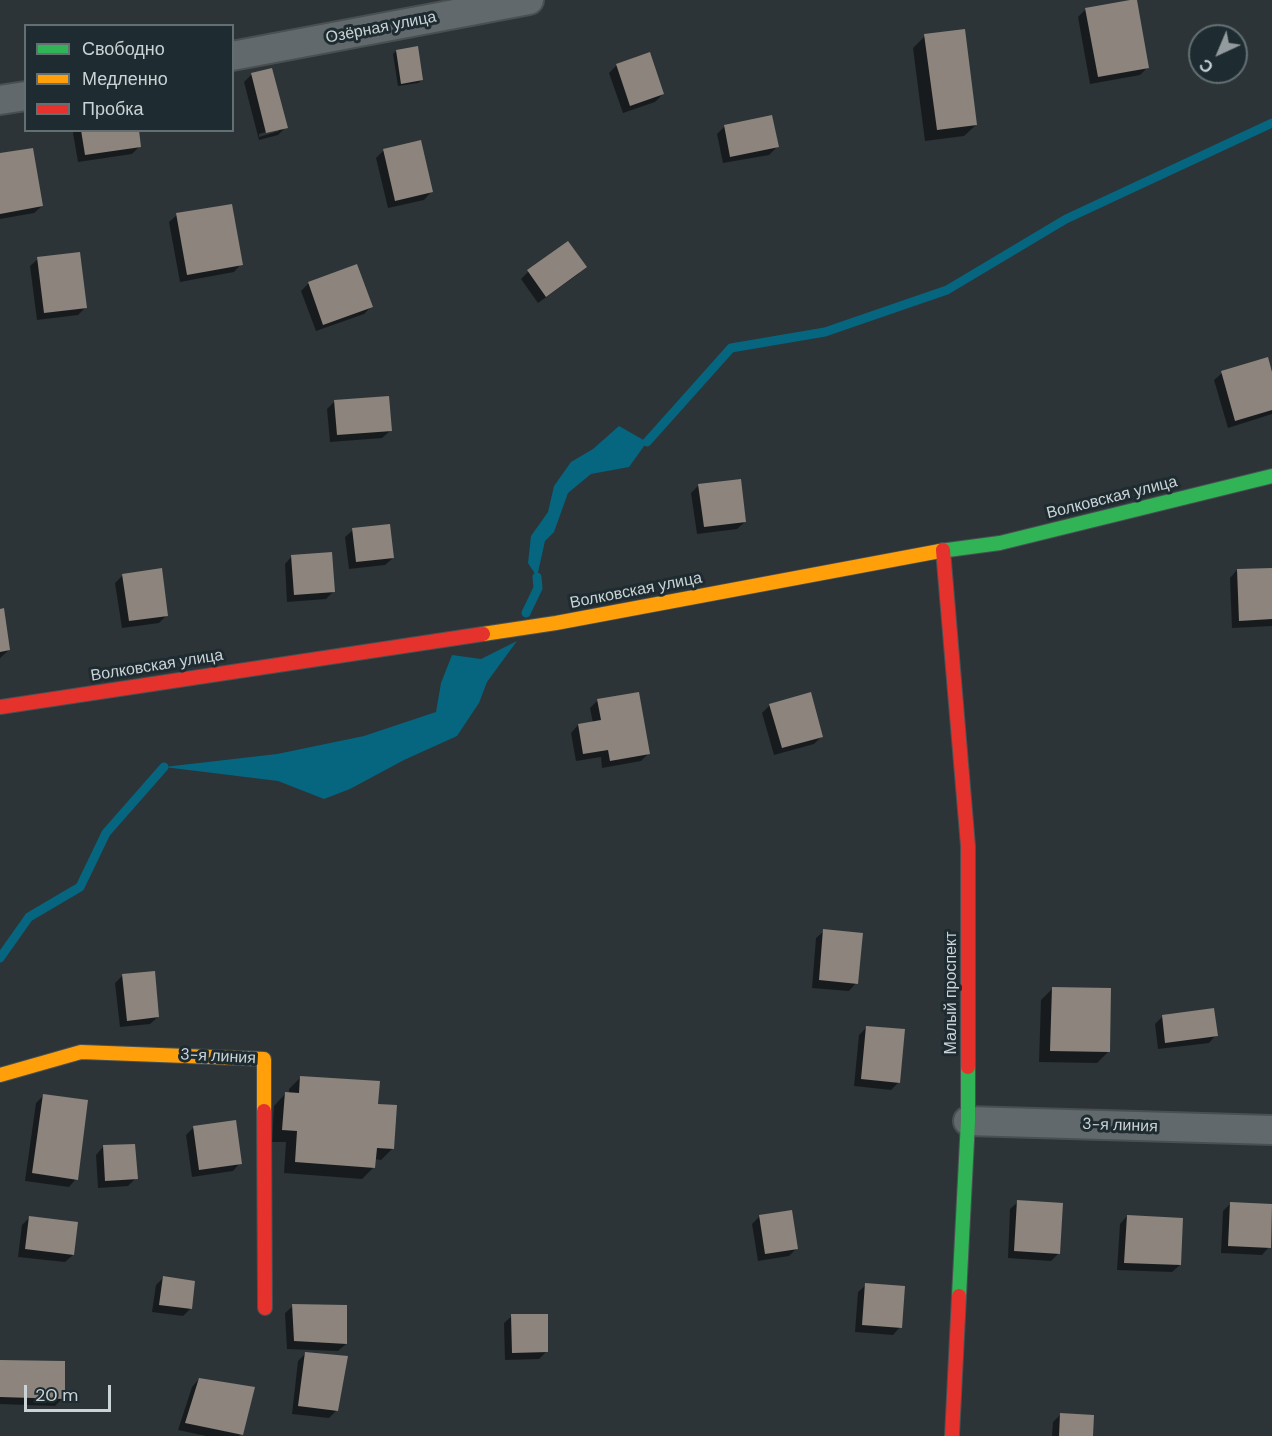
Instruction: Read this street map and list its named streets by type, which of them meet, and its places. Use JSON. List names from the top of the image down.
{
  "streets": {
    "street": [
      "Озёрная улица",
      "Волковская улица",
      "Малый проспект",
      "3-я линия"
    ]
  },
  "crossings": [
    ["Волковская улица", "Малый проспект"],
    ["Малый проспект", "3-я линия"]
  ],
  "legend": ["Свободно", "Медленно", "Пробка"],
  "scale_bar": "20 m",
  "north": "bottom left"
}
